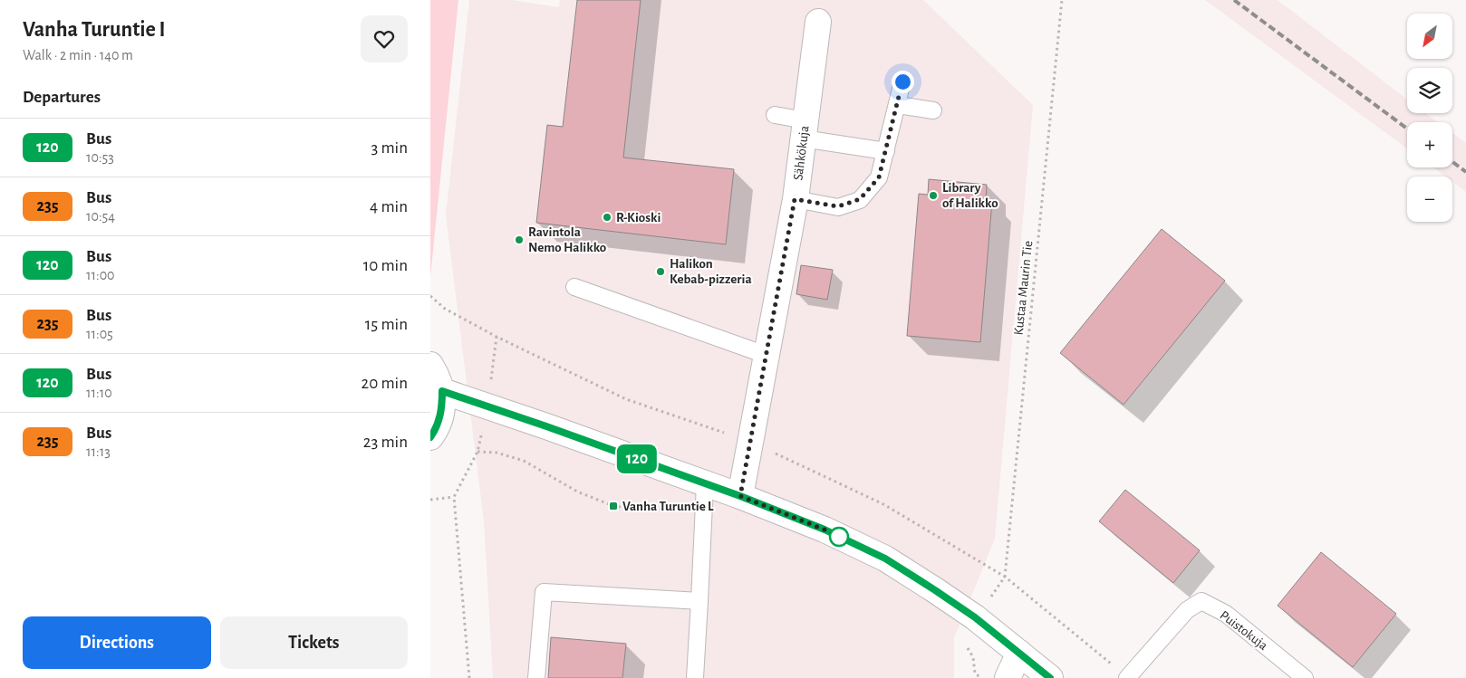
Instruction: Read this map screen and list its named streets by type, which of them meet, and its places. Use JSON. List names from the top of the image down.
{
  "streets": {
    "street": ["Sähkökuja"],
    "lane": ["Puistokuja"],
    "path": ["Kustaa Maurin Tie"]
  },
  "places": {
    "other": [
      "Library of Halikko",
      "R-Kioski",
      "Ravintola Nemo Halikko",
      "Halikon Kebab-pizzeria"
    ],
    "transit": ["Vanha Turuntie L"]
  },
  "lines": ["bus line 120"],
  "north": "bottom left",
  "page": {
    "heading": [
      ["Vanha Turuntie I", "Walk · 2 min · 140 m"],
      "Departures"
    ],
    "on_map": "120",
    "map_buttons": ["+", "−"],
    "list": [
      {
        "mark": "120",
        "name": "Bus",
        "note": "10:53",
        "value": "3 min"
      },
      {
        "mark": "235",
        "name": "Bus",
        "note": "10:54",
        "value": "4 min"
      },
      {
        "mark": "120",
        "name": "Bus",
        "note": "11:00",
        "value": "10 min"
      },
      {
        "mark": "235",
        "name": "Bus",
        "note": "11:05",
        "value": "15 min"
      },
      {
        "mark": "120",
        "name": "Bus",
        "note": "11:10",
        "value": "20 min"
      },
      {
        "mark": "235",
        "name": "Bus",
        "note": "11:13",
        "value": "23 min"
      }
    ],
    "buttons": ["Directions", "Tickets"]
  }
}
